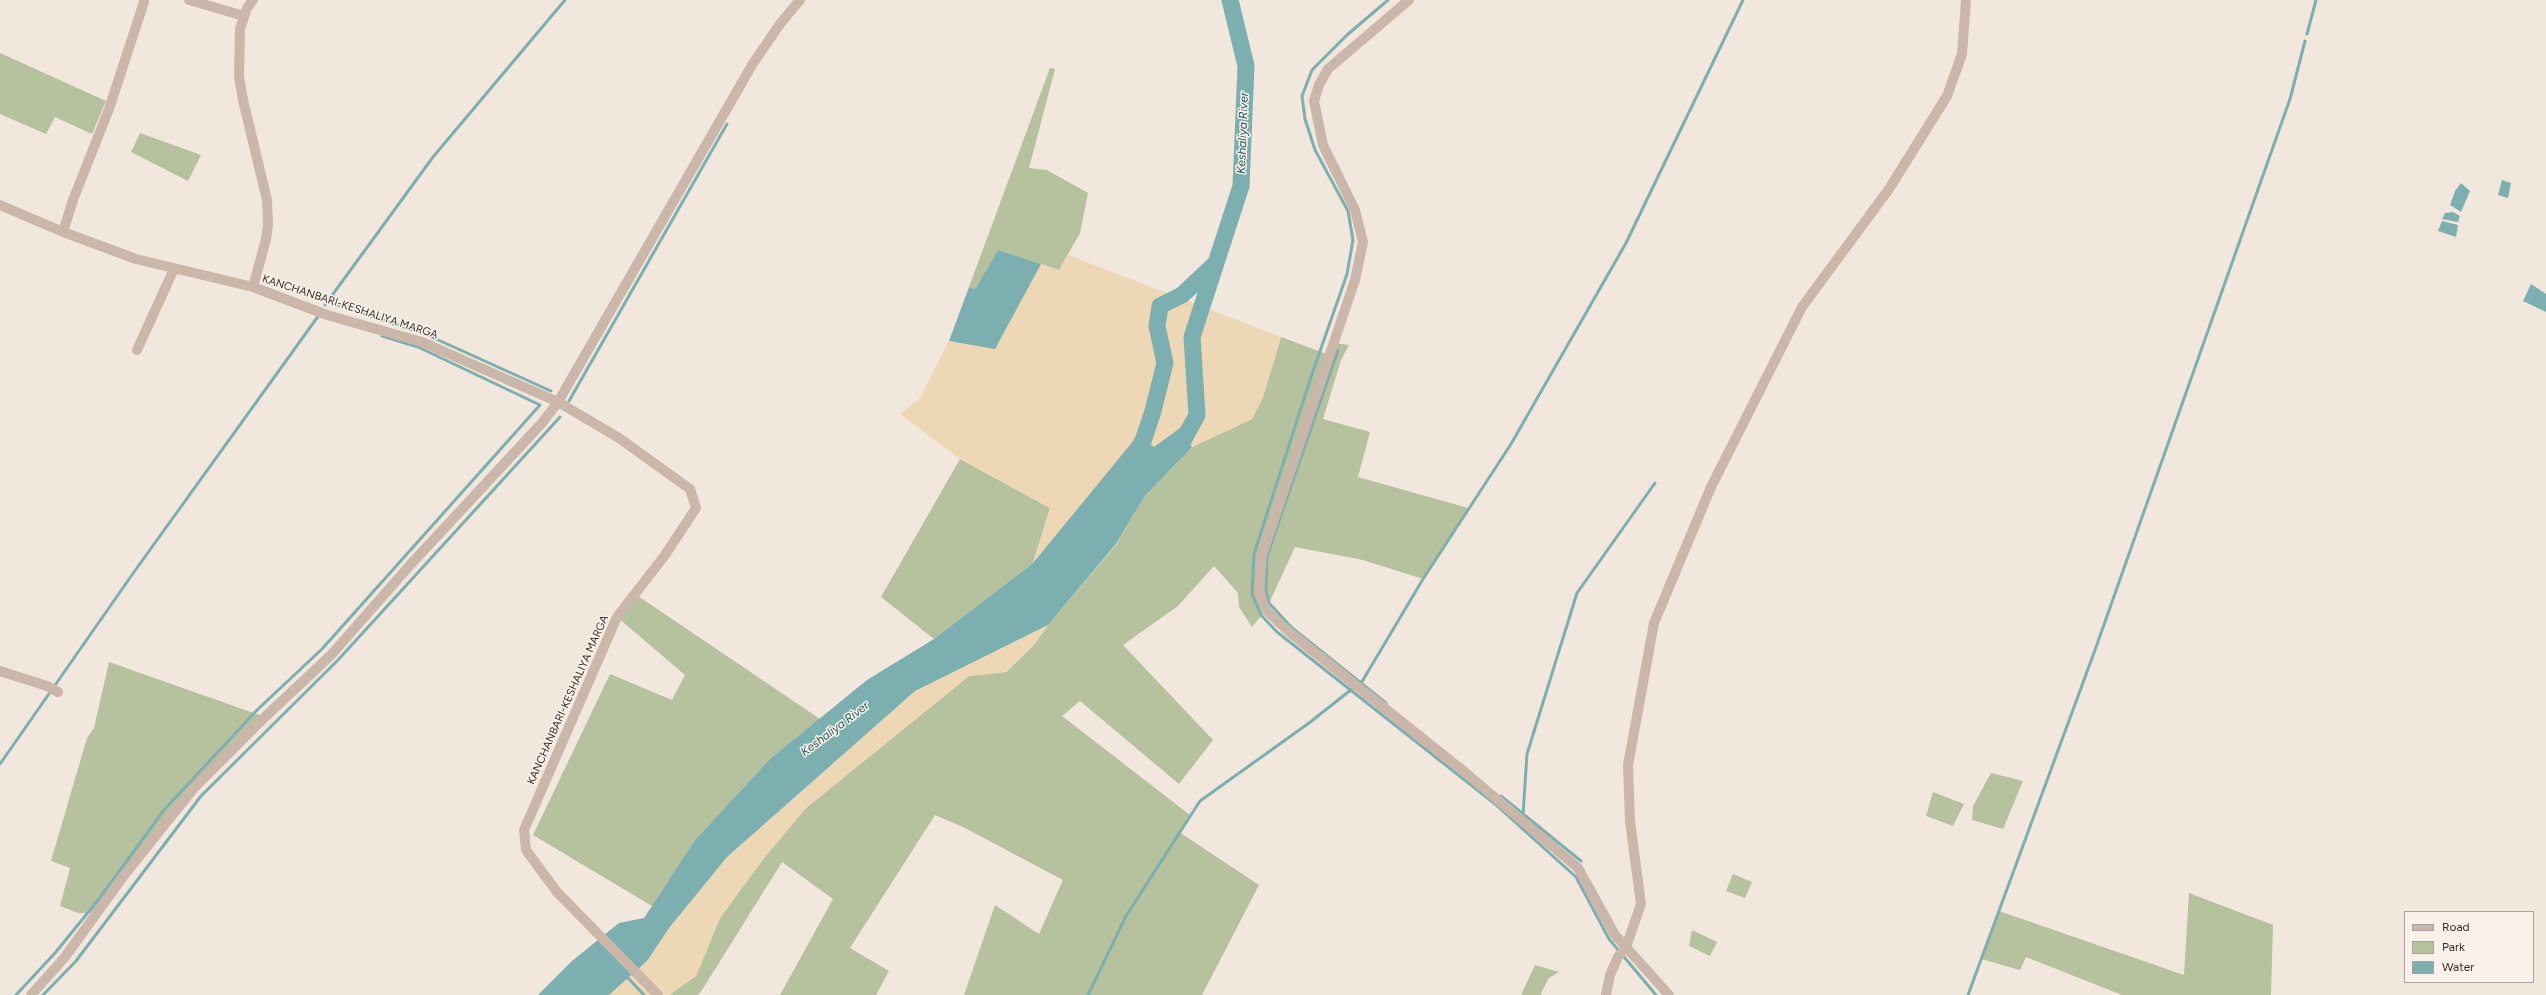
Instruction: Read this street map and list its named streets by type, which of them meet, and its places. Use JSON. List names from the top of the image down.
{
  "streets": {
    "street": ["KANCHANBARI-KESHALIYA MARGA"]
  },
  "water": ["Keshaliya River"],
  "legend": ["Road", "Park", "Water"]
}
